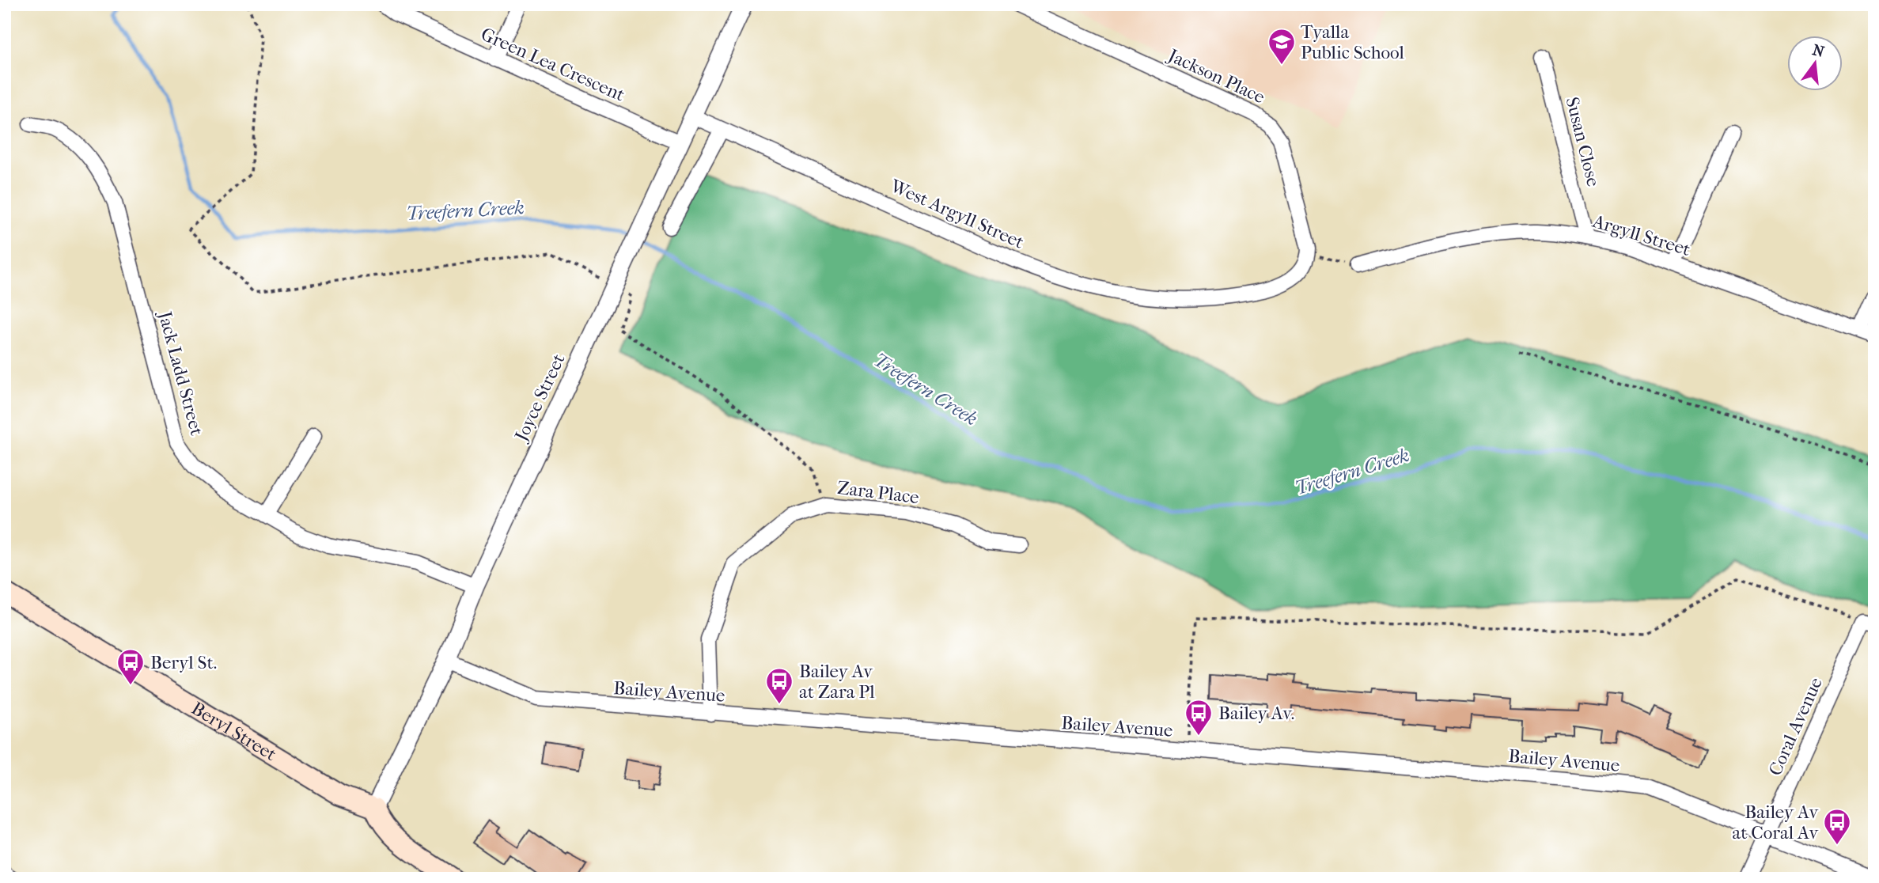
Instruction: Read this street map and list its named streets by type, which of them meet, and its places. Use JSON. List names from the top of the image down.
{
  "streets": {
    "main road": ["Beryl Street"],
    "street": [
      "Green Lea Crescent",
      "Jackson Place",
      "Susan Close",
      "West Argyll Street",
      "Argyll Street",
      "Jack Ladd Street",
      "Joyce Street",
      "Zara Place",
      "Bailey Avenue",
      "Coral Avenue"
    ]
  },
  "crossings": [
    ["Green Lea Crescent", "Joyce Street"],
    ["Jackson Place", "West Argyll Street"],
    ["Susan Close", "Argyll Street"],
    ["West Argyll Street", "Joyce Street"],
    ["Jack Ladd Street", "Joyce Street"],
    ["Joyce Street", "Bailey Avenue"],
    ["Joyce Street", "Beryl Street"],
    ["Zara Place", "Bailey Avenue"],
    ["Bailey Avenue", "Coral Avenue"]
  ],
  "water": ["Treefern Creek"],
  "places": {
    "school or university": ["Tyalla Public School"],
    "bus stop": [
      "Beryl St.",
      "Bailey Av at Zara Pl",
      "Bailey Av.",
      "Bailey Av at Coral Av"
    ]
  },
  "north": "top"
}
